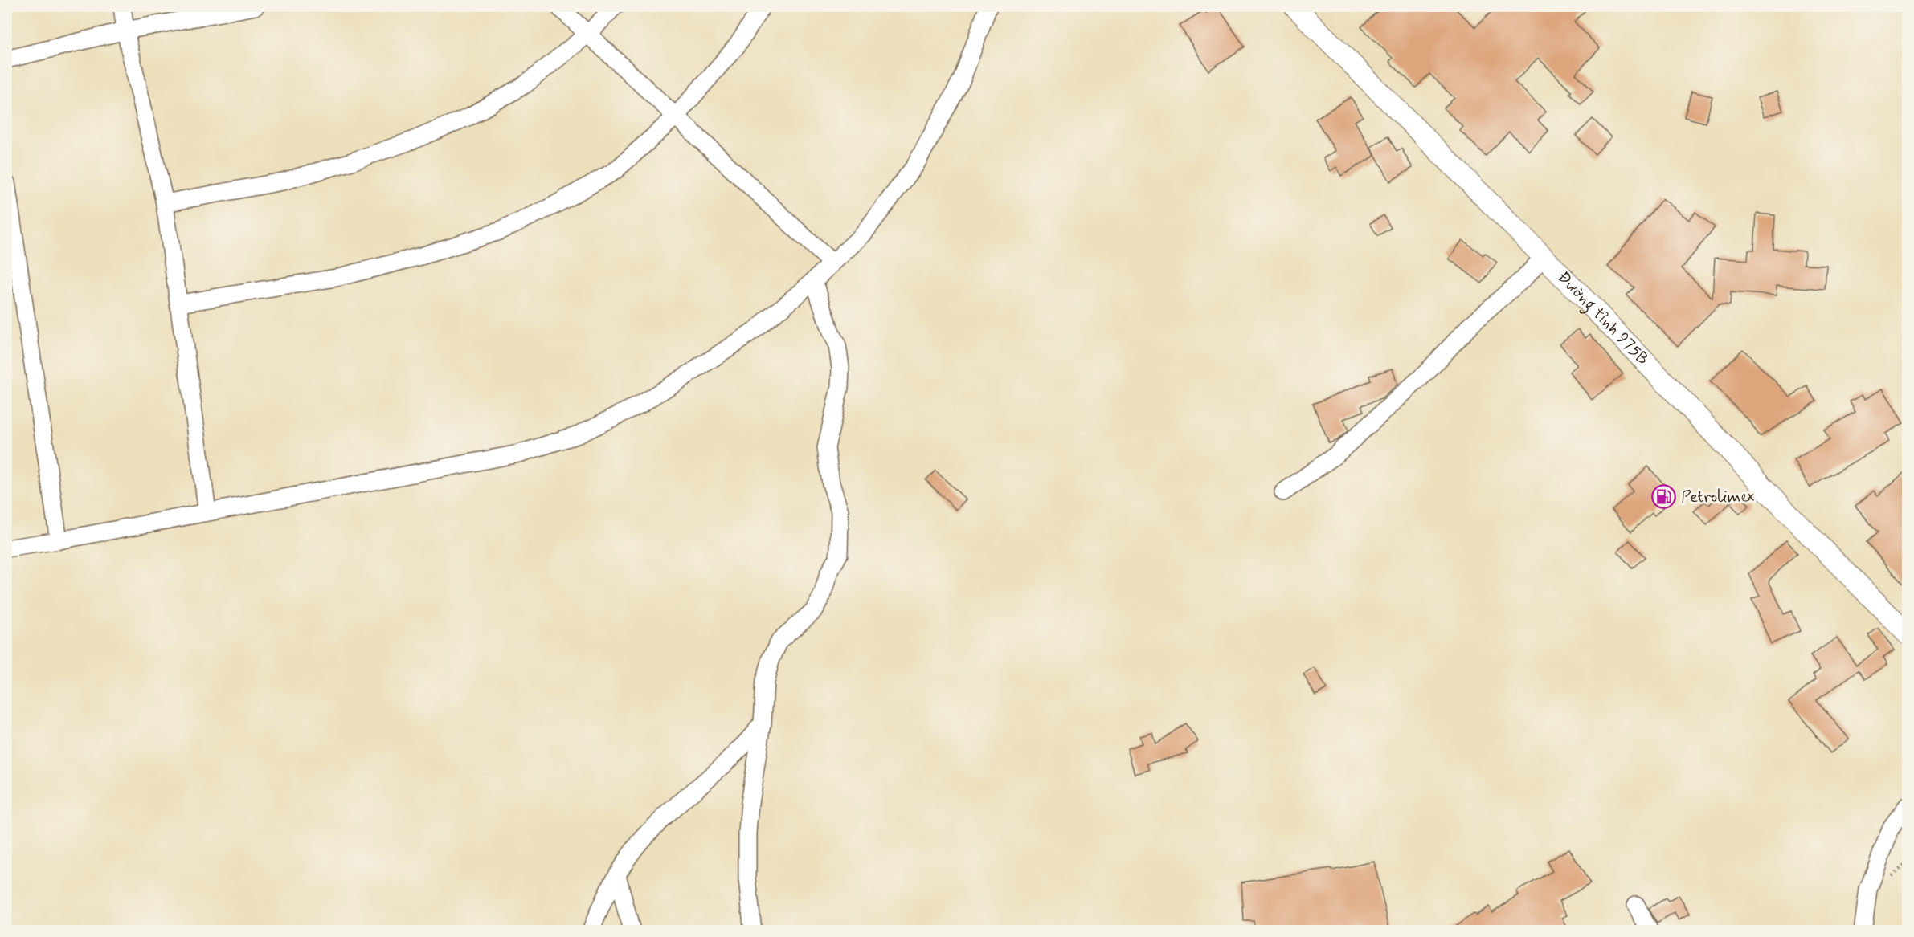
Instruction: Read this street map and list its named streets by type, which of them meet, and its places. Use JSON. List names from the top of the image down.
{
  "streets": {
    "main road": ["Đường tỉnh 975B"]
  },
  "places": {
    "fuel station": ["Petrolimex"]
  }
}
